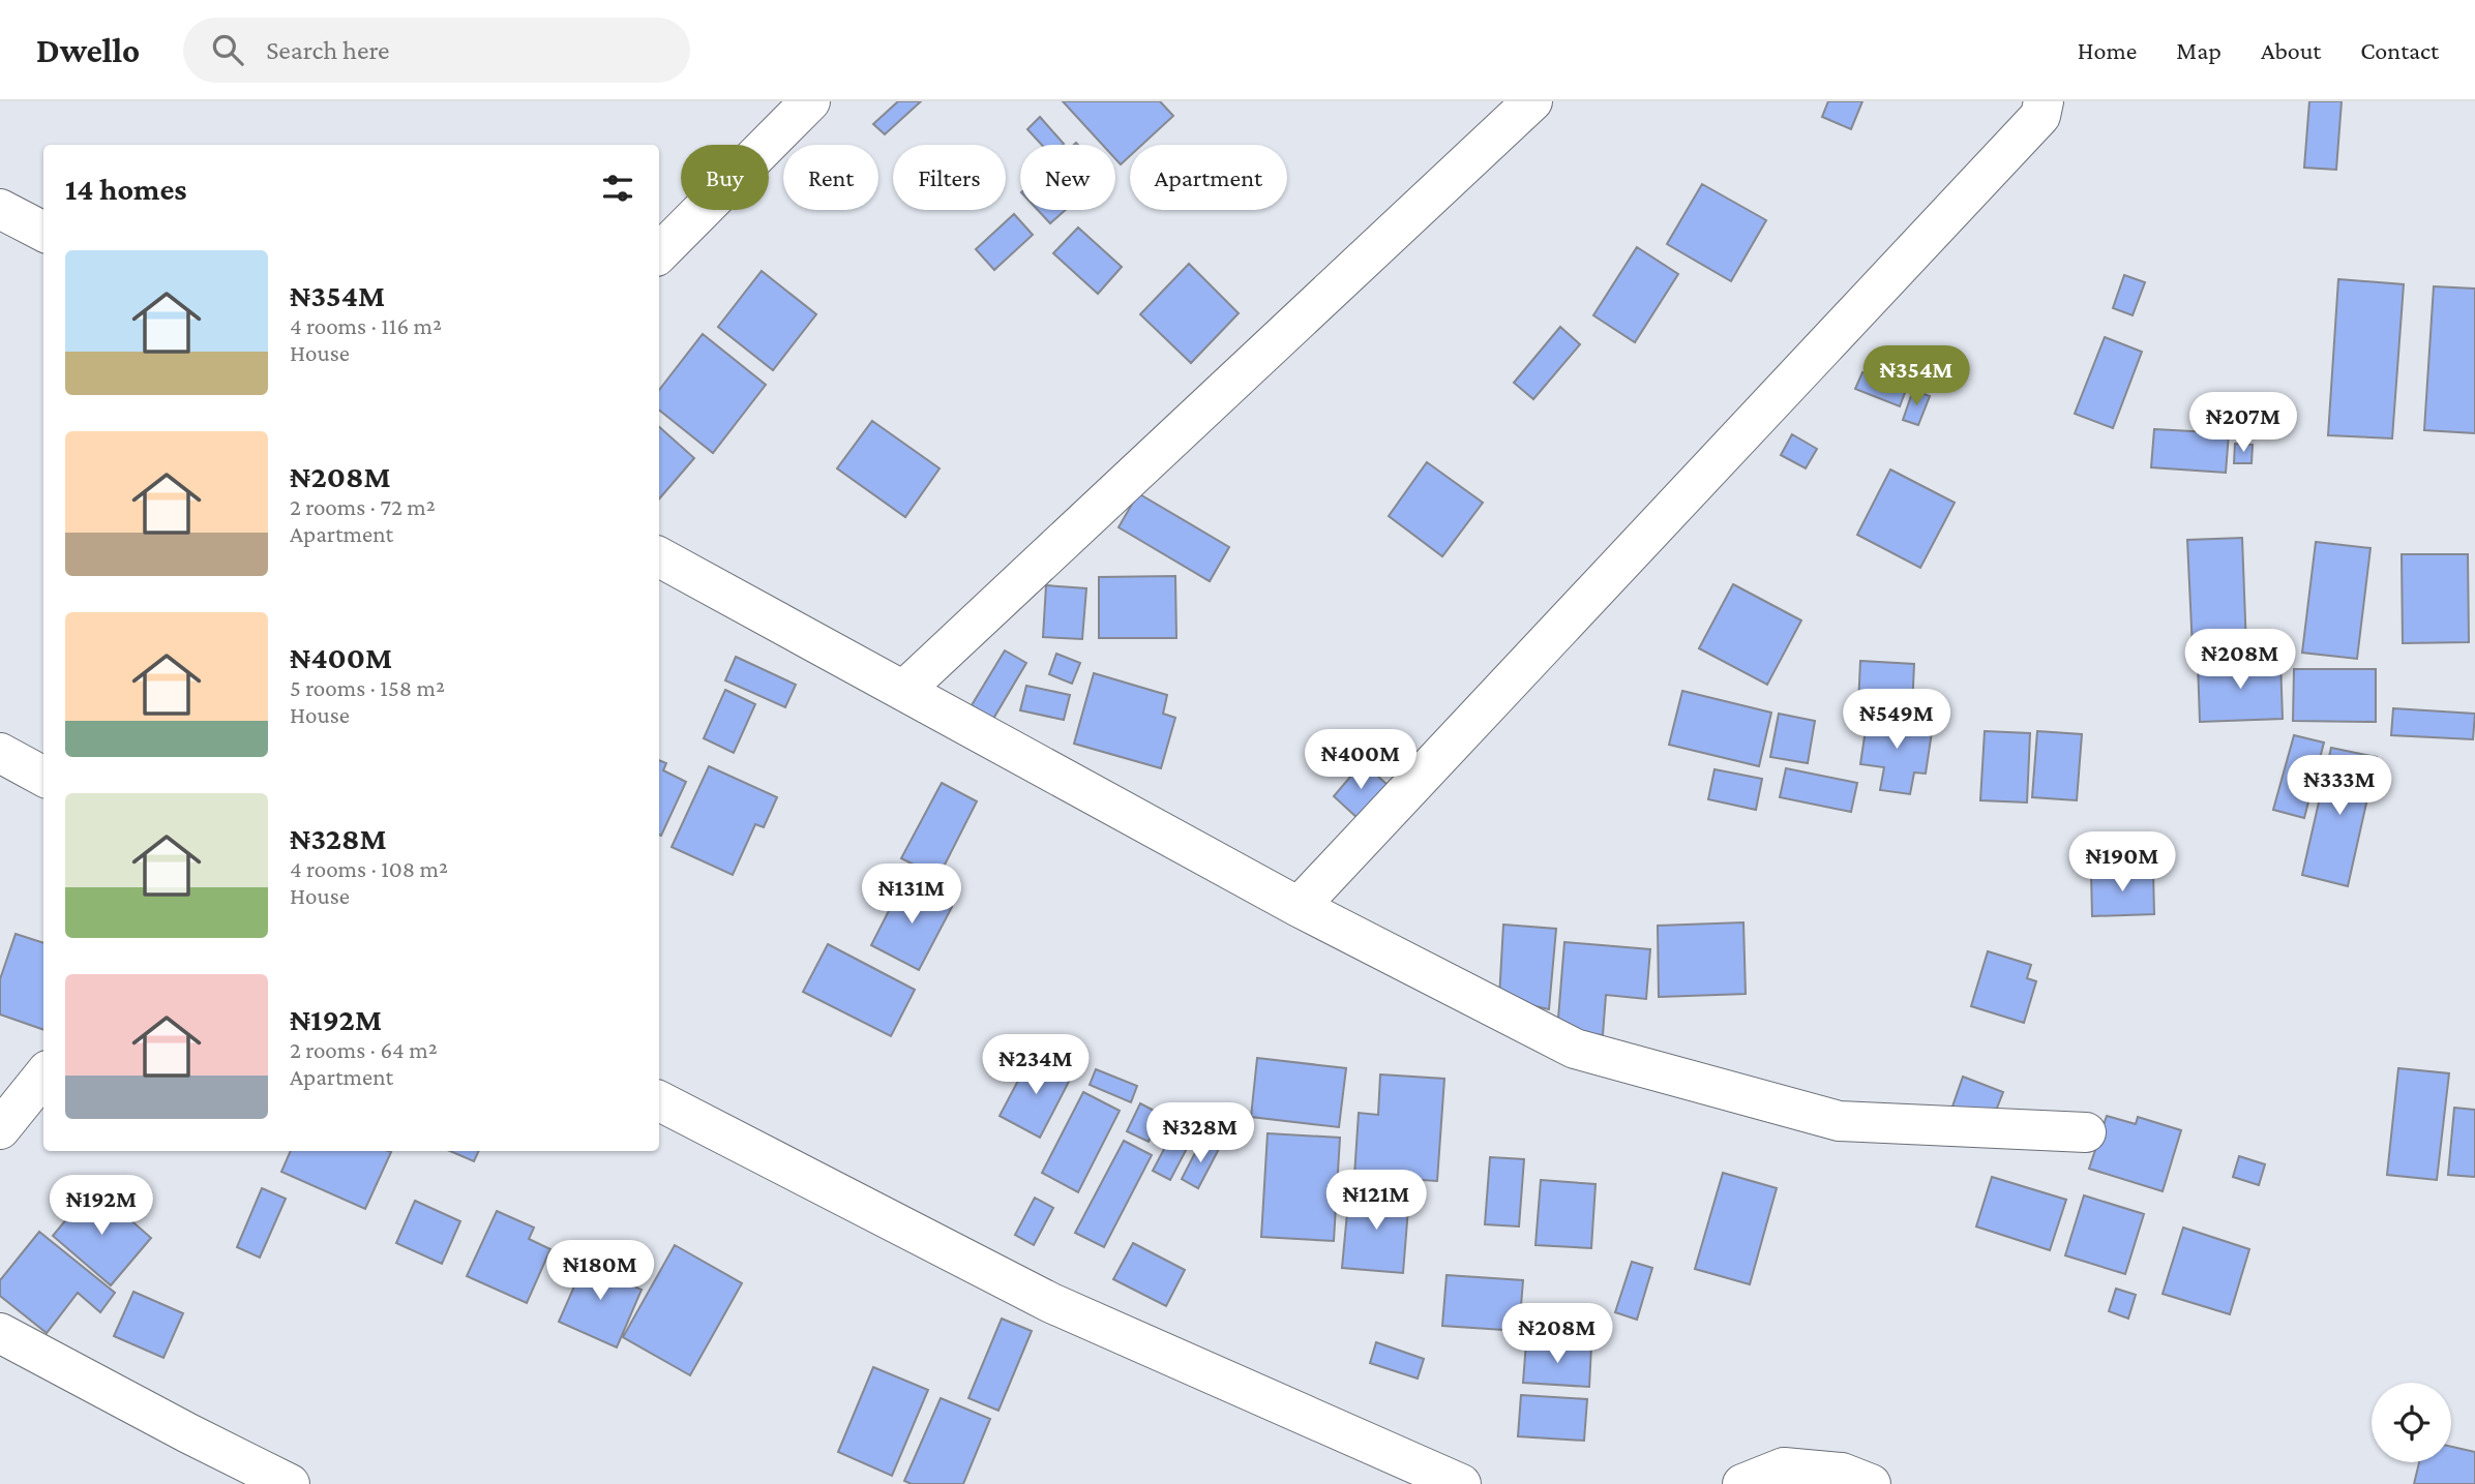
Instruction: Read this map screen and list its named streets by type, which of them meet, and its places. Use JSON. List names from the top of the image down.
{
  "page": {
    "header": "Dwello",
    "search": "Search here",
    "nav": [
      "Home",
      "Map",
      "About",
      "Contact"
    ],
    "chip": [
      "Buy",
      "Rent",
      "Filters",
      "New",
      "Apartment"
    ],
    "heading": "14 homes",
    "list": [
      {
        "name": "₦354M",
        "note": "4 rooms · 116 m² · House"
      },
      {
        "name": "₦208M",
        "note": "2 rooms · 72 m² · Apartment"
      },
      {
        "name": "₦400M",
        "note": "5 rooms · 158 m² · House"
      },
      {
        "name": "₦328M",
        "note": "4 rooms · 108 m² · House"
      },
      {
        "name": "₦192M",
        "note": "2 rooms · 64 m² · Apartment"
      }
    ],
    "price": [
      "₦354M",
      "₦207M",
      "₦208M",
      "₦549M",
      "₦400M",
      "₦333M",
      "₦190M",
      "₦131M",
      "₦234M",
      "₦328M",
      "₦121M",
      "₦192M",
      "₦180M",
      "₦208M"
    ]
  }
}
